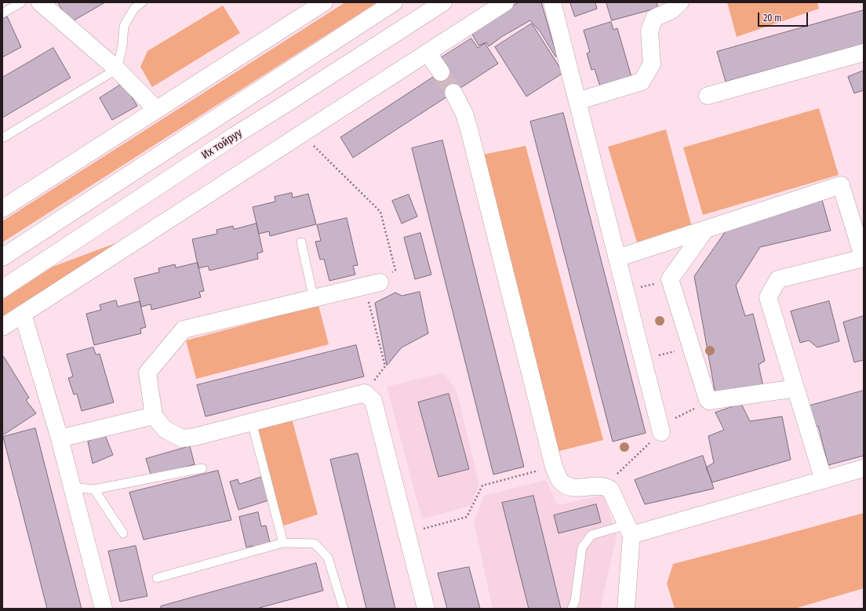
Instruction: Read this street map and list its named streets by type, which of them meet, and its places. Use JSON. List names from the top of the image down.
{
  "streets": {
    "street": ["Их тойруу"]
  },
  "scale_bar": "20 m"
}
